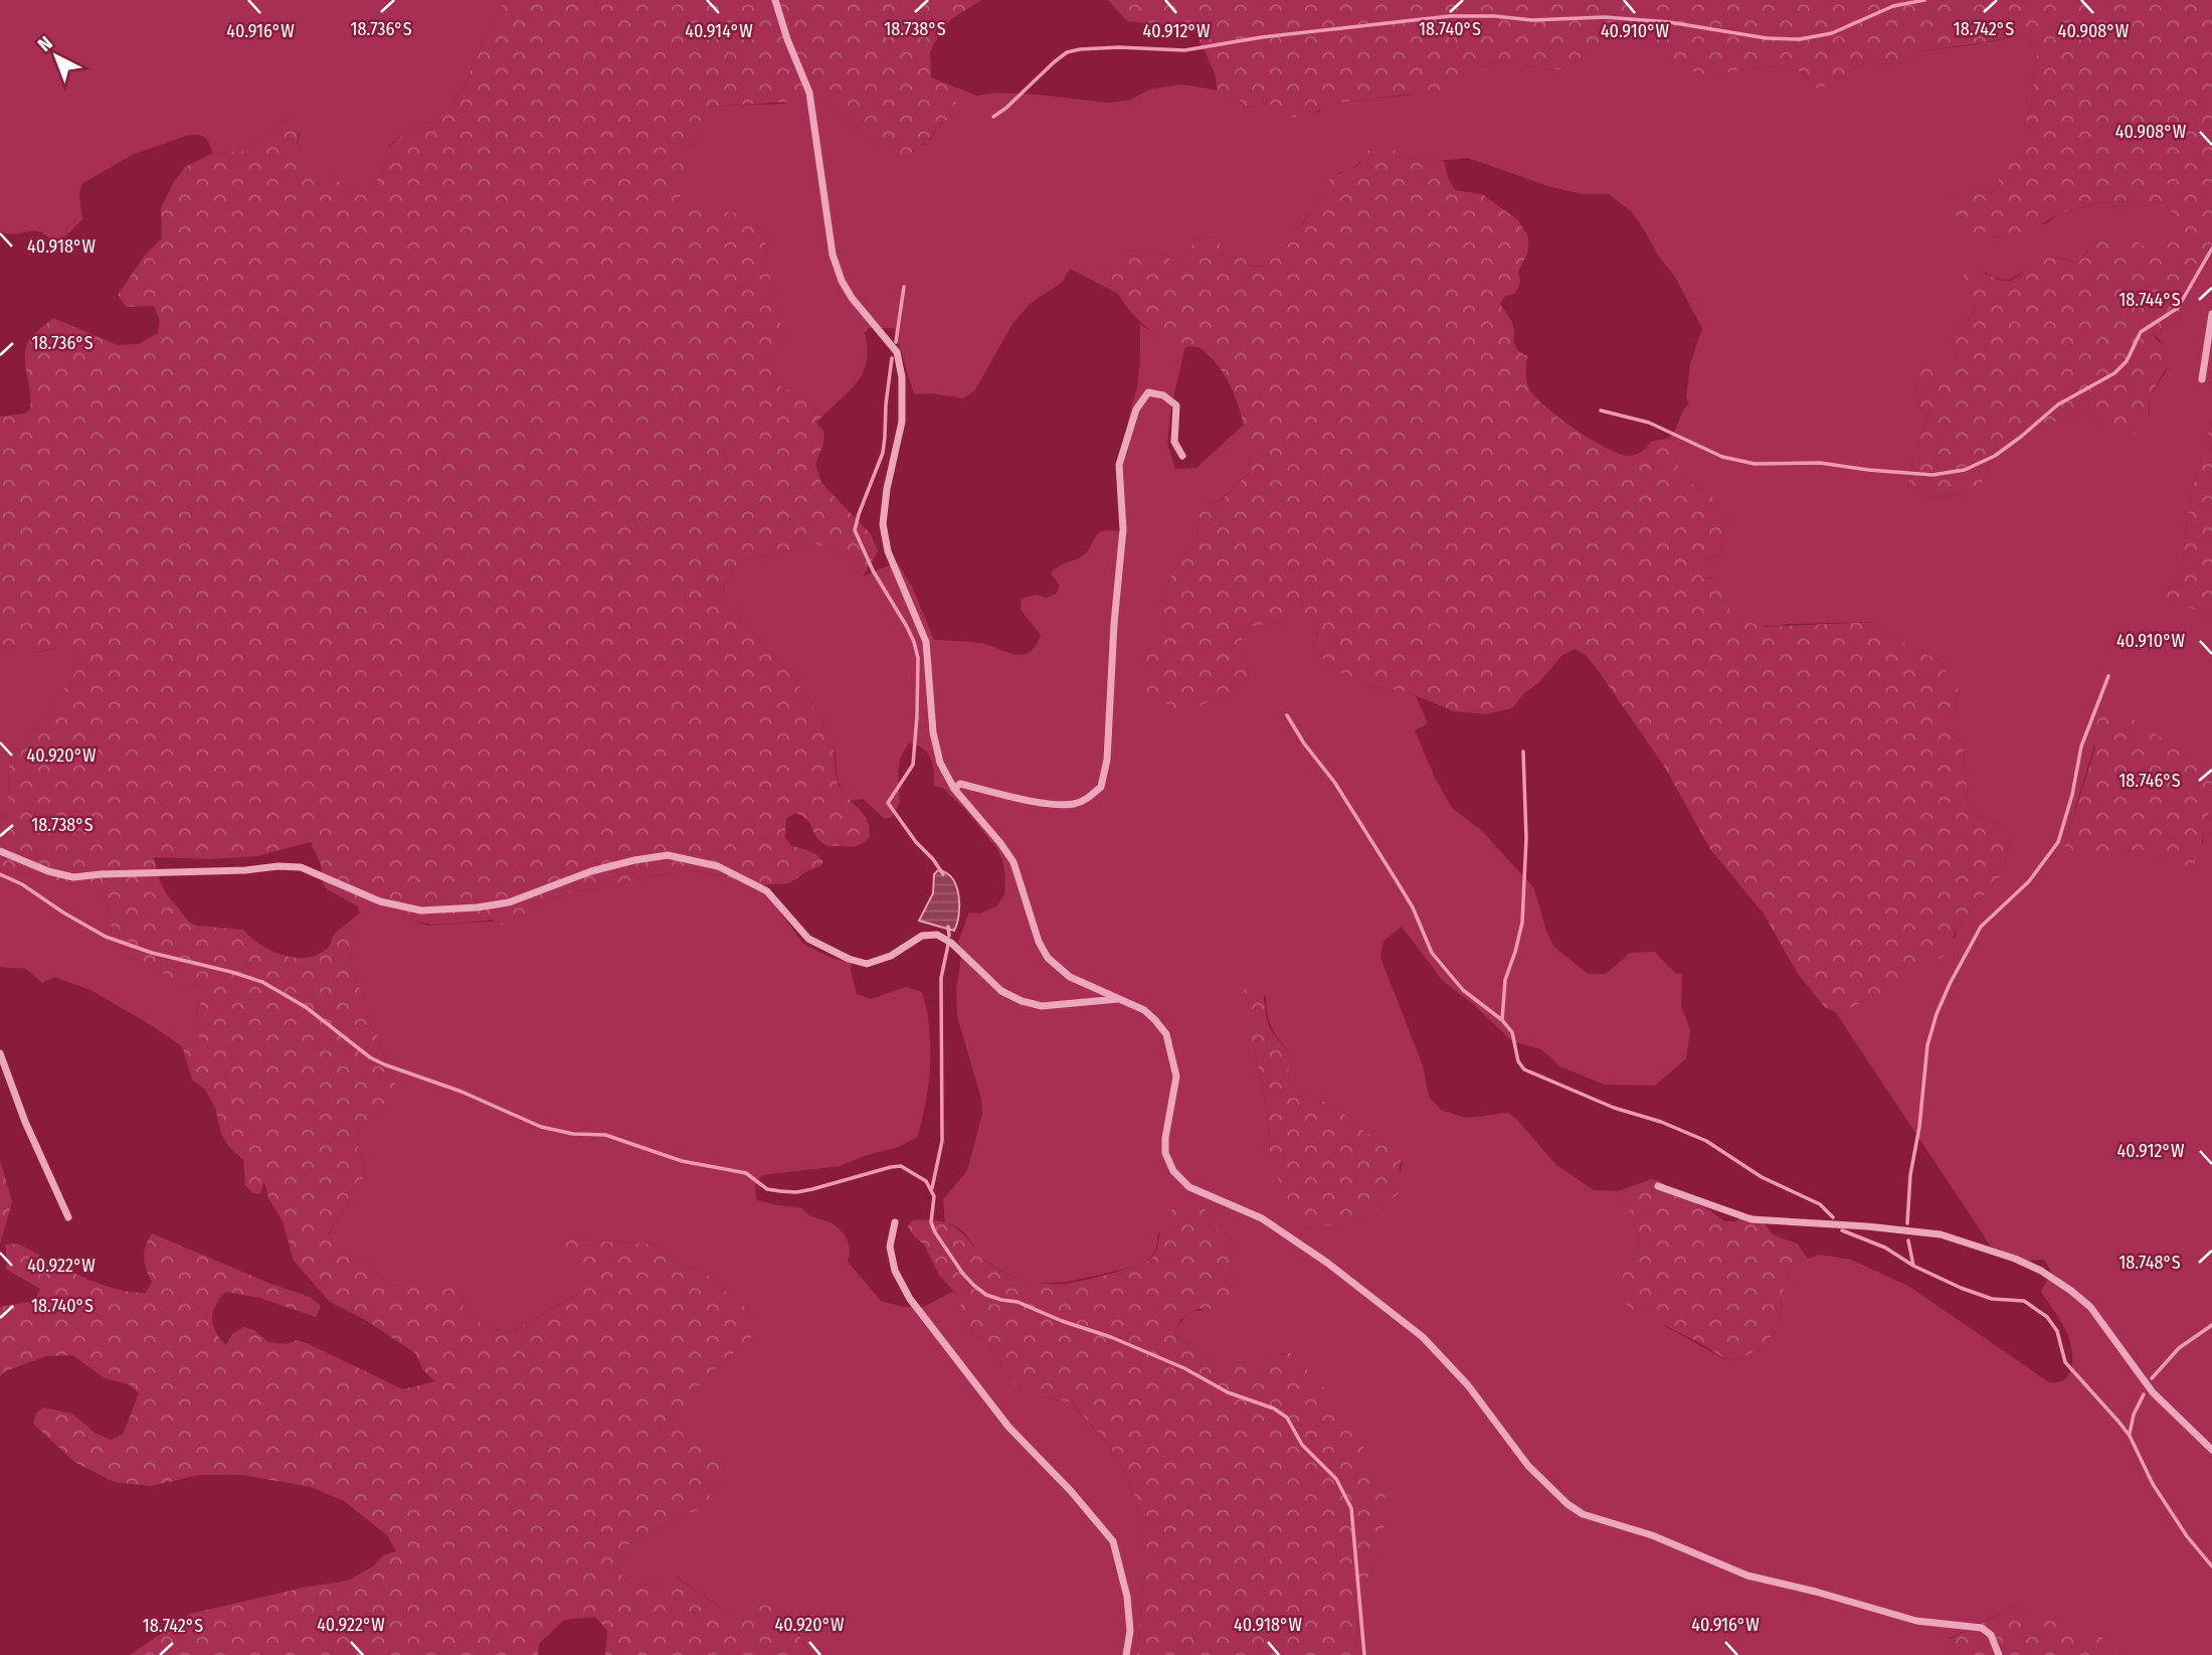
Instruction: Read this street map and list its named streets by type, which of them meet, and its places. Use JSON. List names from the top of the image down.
{
  "north": "top left",
  "coordinates": [
    "18.738°S",
    "18.740°S",
    "18.742°S",
    "18.736°S",
    "40.916°W",
    "40.914°W",
    "40.912°W",
    "40.908°W",
    "40.910°W",
    "40.918°W",
    "18.744°S",
    "40.920°W",
    "18.746°S",
    "18.748°S",
    "40.922°W"
  ]
}
